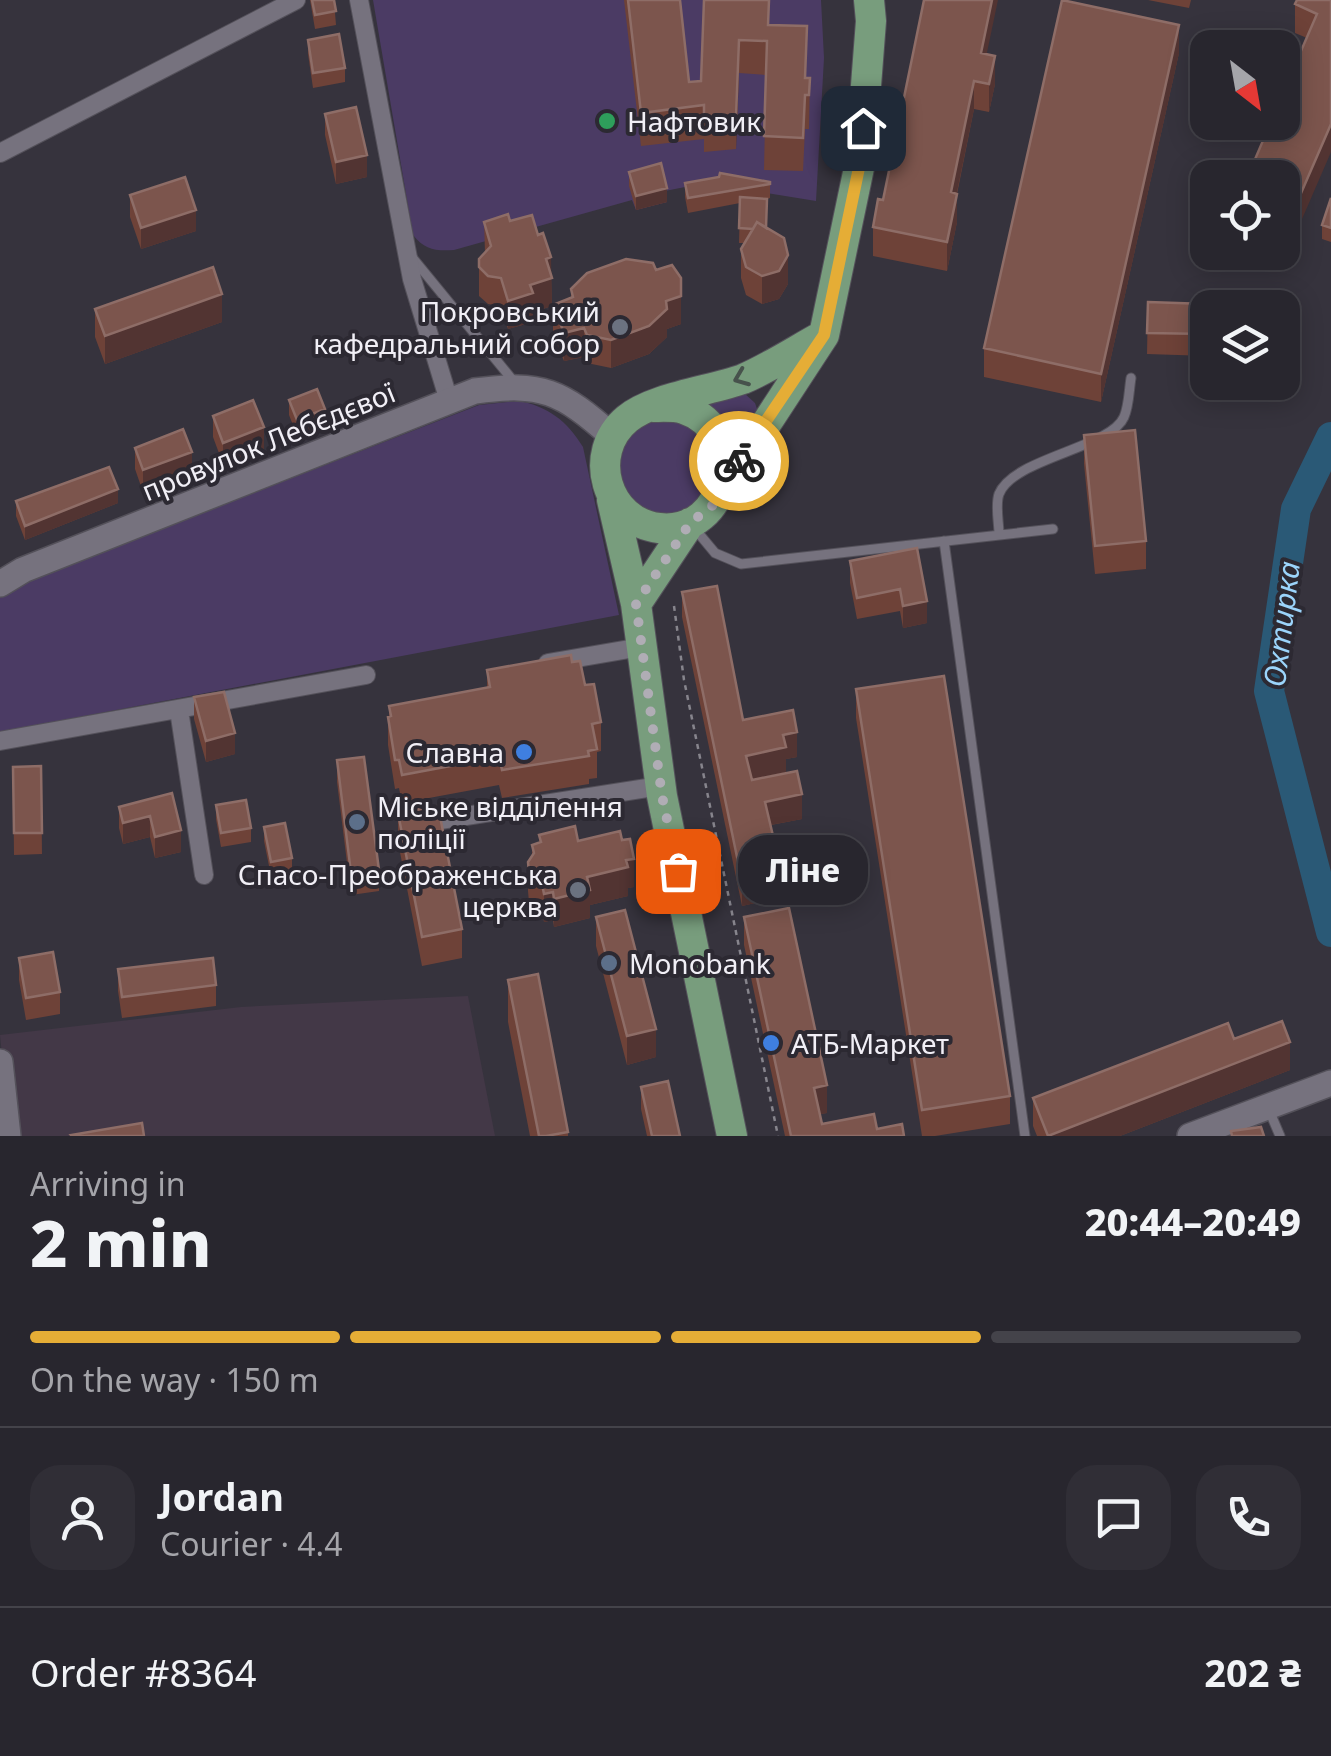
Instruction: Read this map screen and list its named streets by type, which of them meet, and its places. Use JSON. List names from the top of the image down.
{
  "streets": {
    "street": ["провулок Лебєдєвої"]
  },
  "water": ["Охтирка"],
  "places": [
    "Нафтовик",
    "Покровський кафедральний собор",
    "Славна",
    "Міське відділення поліції",
    "Ліне",
    "Спасо-Преображенська церква",
    "Monobank",
    "АТБ-Маркет"
  ],
  "north": "bottom right",
  "page": {
    "bubble": "Ліне",
    "heading": ["2 min", "Arriving in", "20:44–20:49"],
    "panel": [
      "Jordan",
      "Courier · 4.4",
      "Order #8364",
      "202 ₴"
    ],
    "bar": "On the way · 150 m"
  }
}
